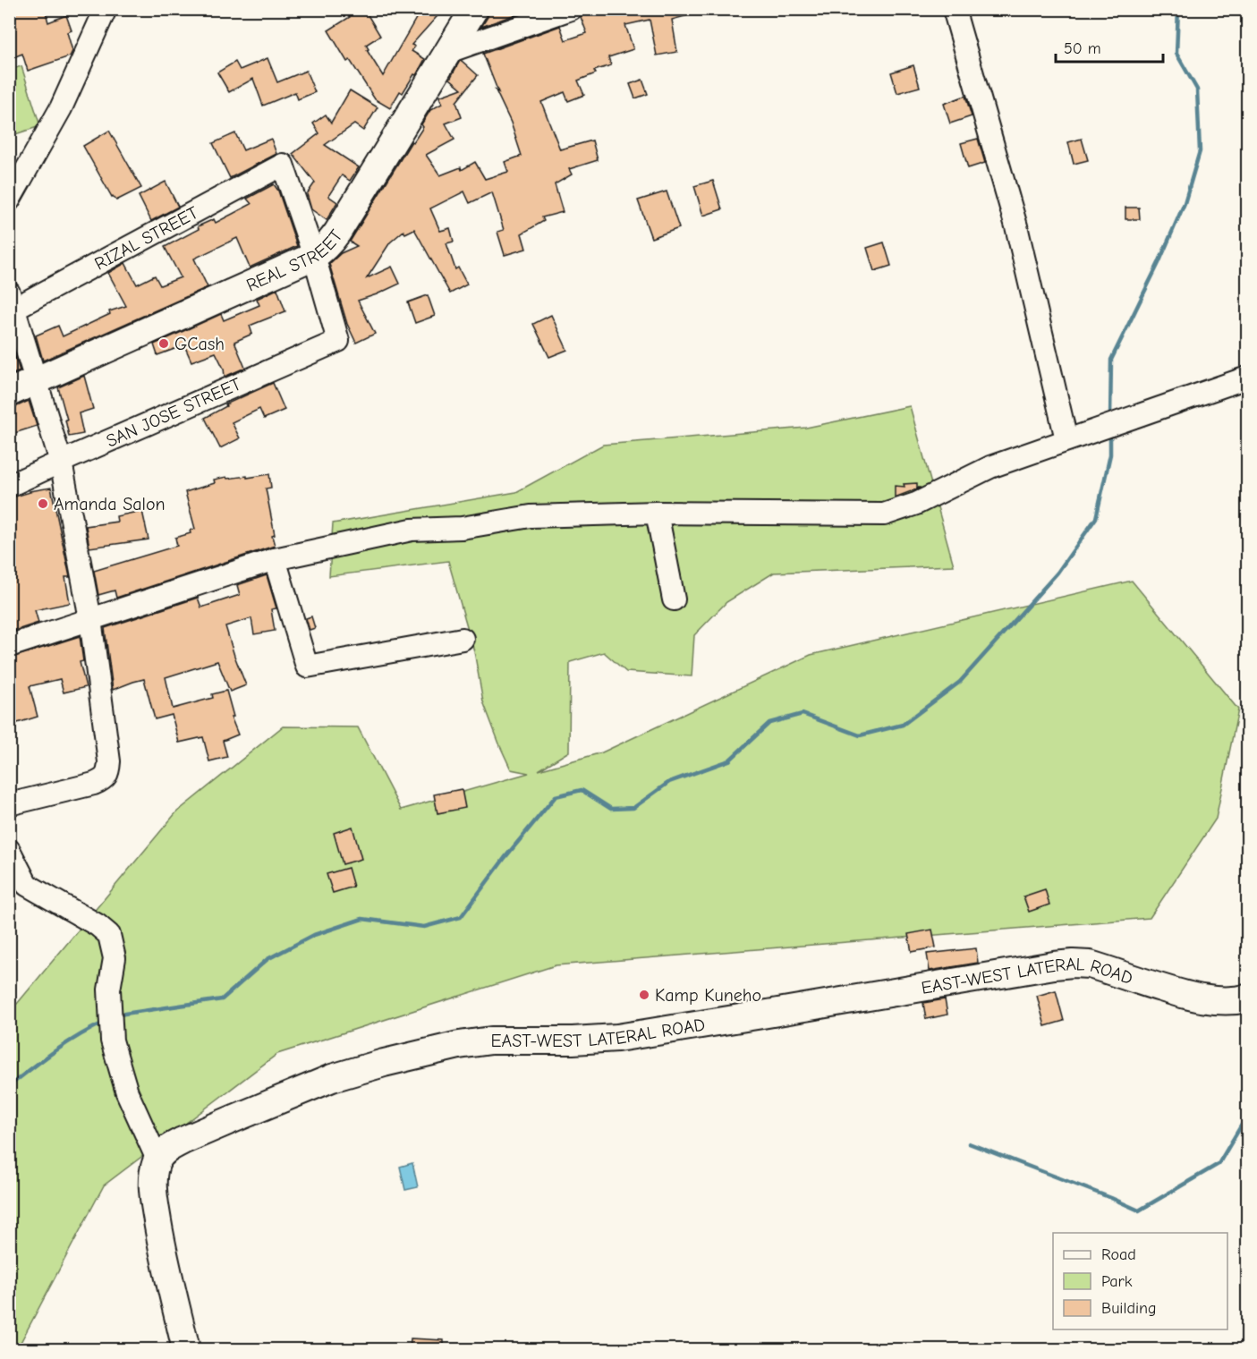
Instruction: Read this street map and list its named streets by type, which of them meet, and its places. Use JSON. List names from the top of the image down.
{
  "streets": {
    "main road": ["REAL STREET", "EAST-WEST LATERAL ROAD"],
    "street": ["RIZAL STREET", "SAN JOSE STREET"]
  },
  "crossings": [
    ["RIZAL STREET", "REAL STREET"],
    ["RIZAL STREET", "SAN JOSE STREET"],
    ["REAL STREET", "SAN JOSE STREET"]
  ],
  "places": ["GCash", "Amanda Salon", "Kamp Kuneho"],
  "legend": ["Road", "Park", "Building"],
  "scale_bar": "50 m"
}
